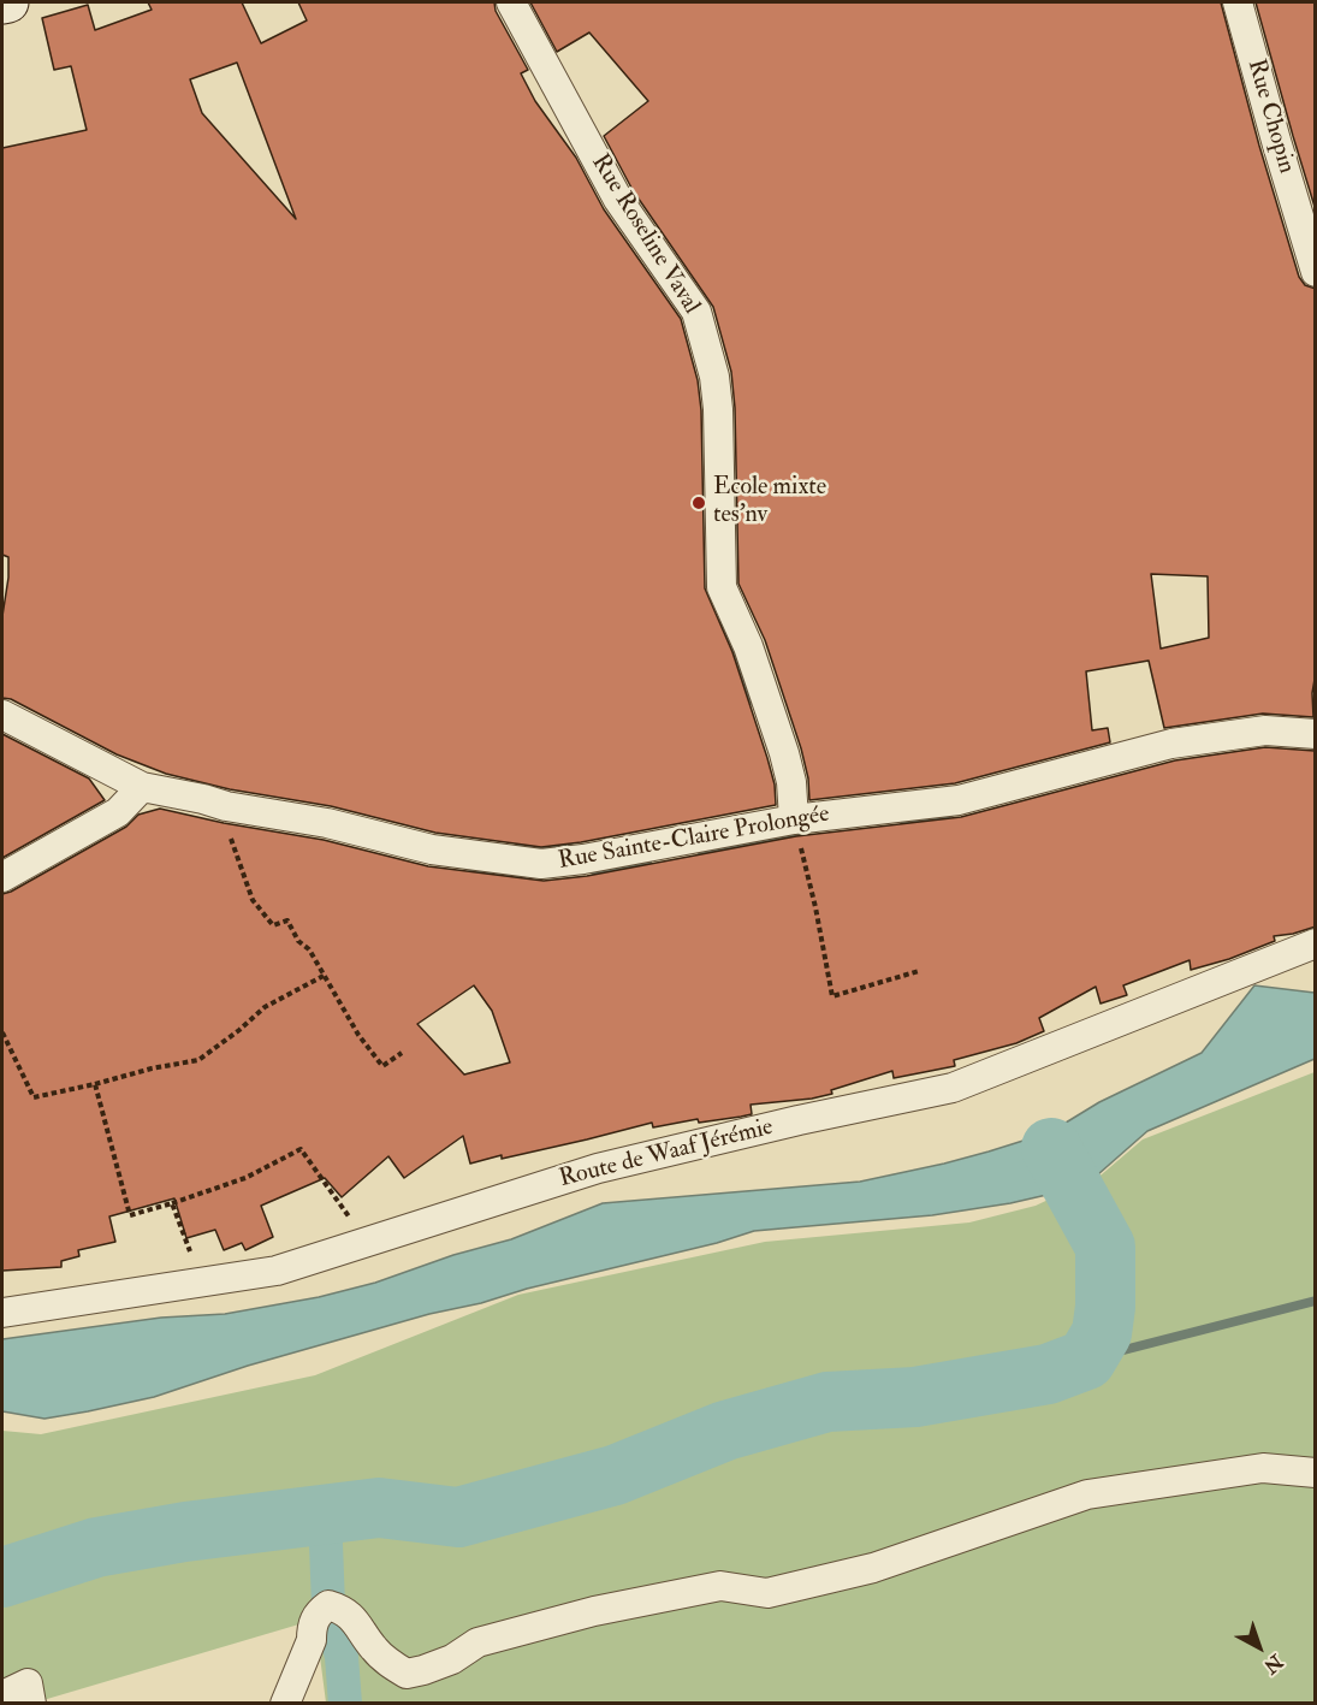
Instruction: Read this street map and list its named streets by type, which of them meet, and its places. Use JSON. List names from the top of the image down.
{
  "streets": {
    "street": [
      "Rue Chopin",
      "Rue Roseline Vaval",
      "Rue Sainte-Claire Prolongée",
      "Route de Waaf Jérémie"
    ]
  },
  "crossings": [
    ["Rue Roseline Vaval", "Rue Sainte-Claire Prolongée"]
  ],
  "places": ["Ecole mixte tes'nv"],
  "north": "bottom right"
}
